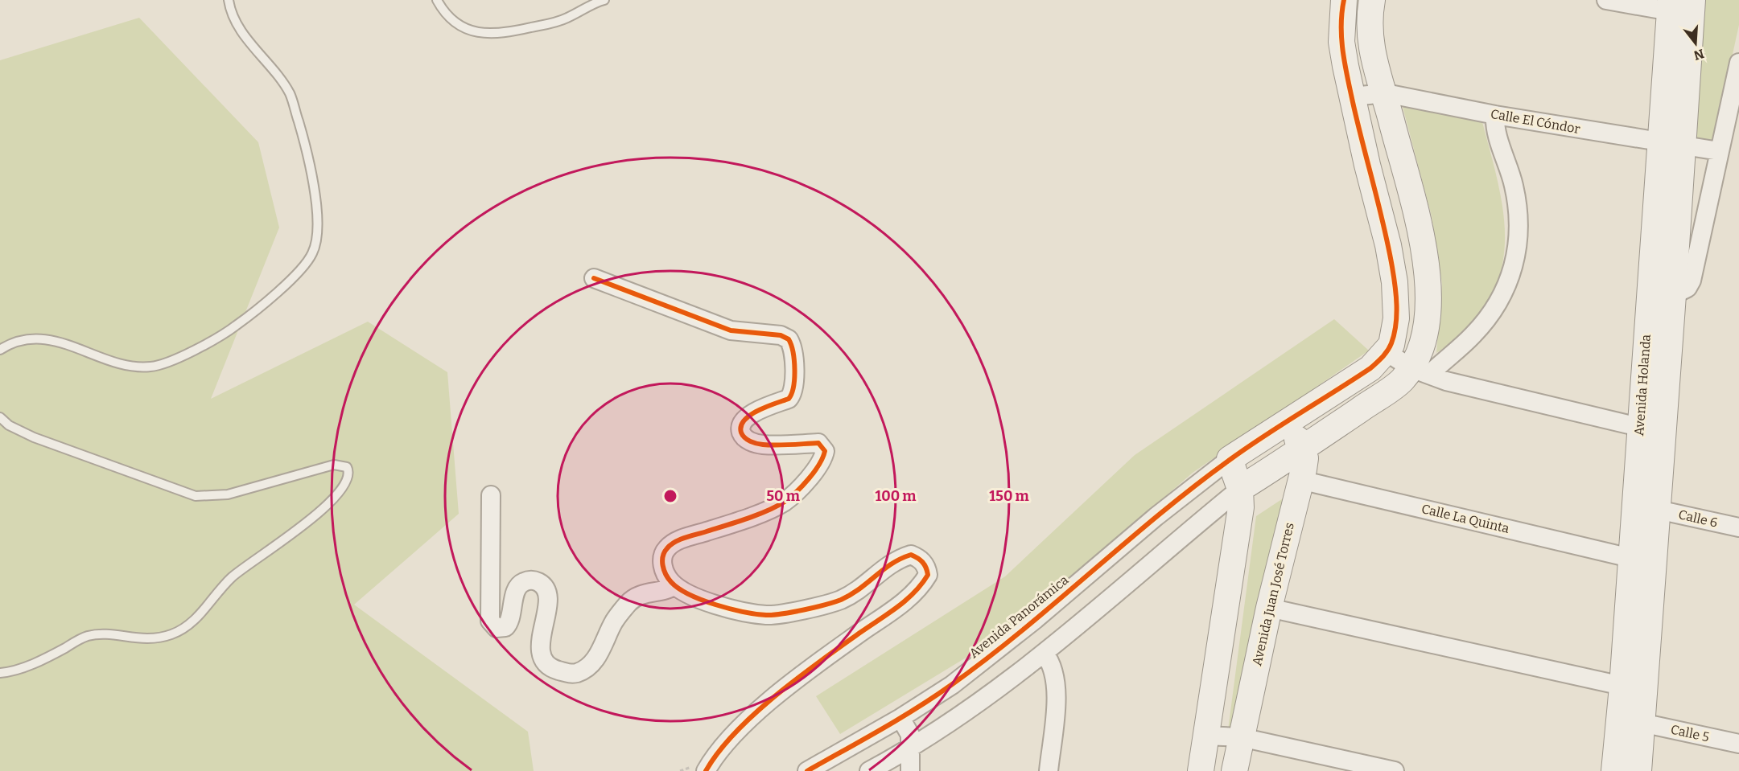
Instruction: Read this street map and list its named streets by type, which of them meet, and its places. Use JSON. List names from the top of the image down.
{
  "streets": {
    "street": [
      "Calle El Cóndor",
      "Avenida Holanda",
      "Calle La Quinta",
      "Calle 6",
      "Avenida Juan José Torres",
      "Avenida Panorámica",
      "Calle 5"
    ]
  },
  "crossings": [
    ["Calle El Cóndor", "Avenida Holanda"],
    ["Avenida Holanda", "Calle La Quinta"],
    ["Avenida Holanda", "Calle 6"],
    ["Avenida Holanda", "Calle 5"],
    ["Calle La Quinta", "Avenida Juan José Torres"]
  ],
  "north": "bottom",
  "rings": ["50 m", "100 m", "150 m"]
}
